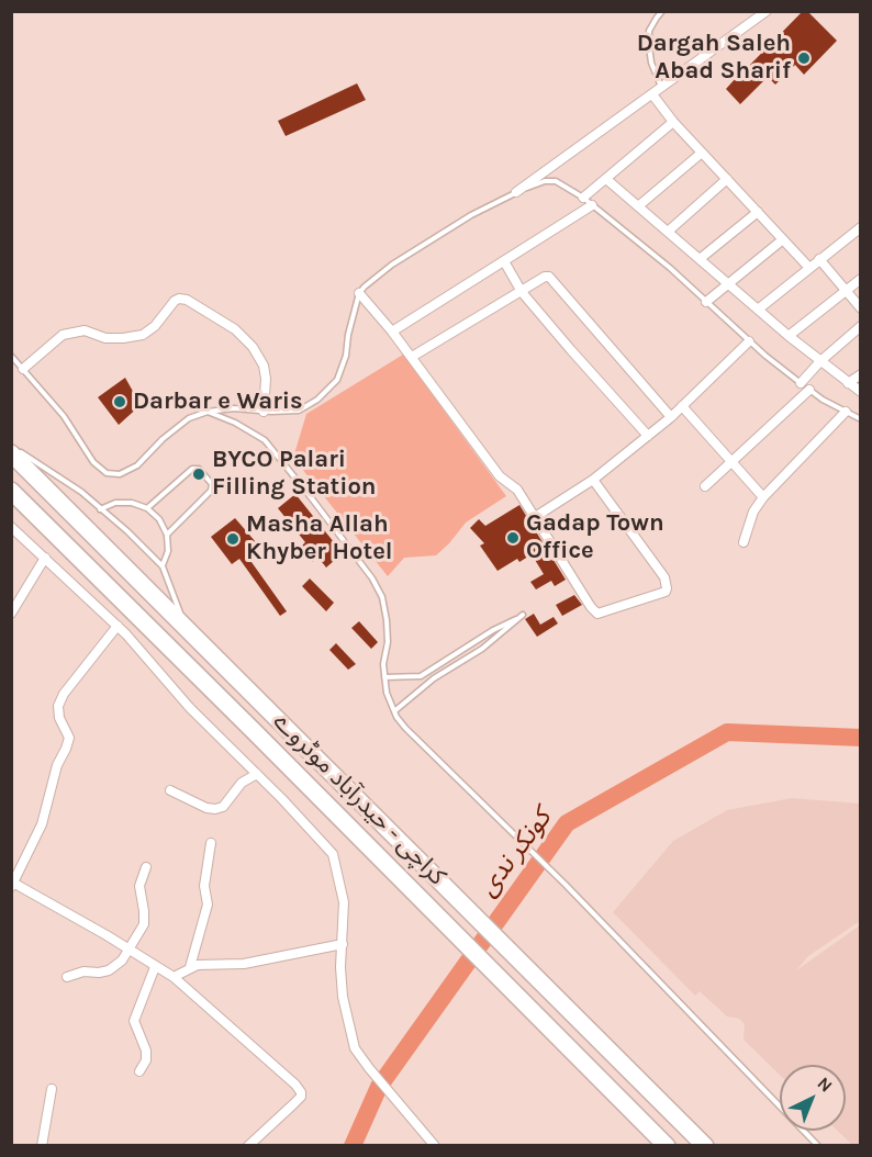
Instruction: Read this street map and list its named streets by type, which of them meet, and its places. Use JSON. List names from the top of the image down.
{
  "streets": {
    "highway": ["کراچی - حیدرآباد موٹروے"]
  },
  "water": ["کونکر ندی"],
  "places": [
    "Dargah Saleh Abad Sharif",
    "Darbar e Waris",
    "BYCO Palari Filling Station",
    "Gadap Town Office",
    "Masha Allah Khyber Hotel"
  ],
  "north": "top right"
}
